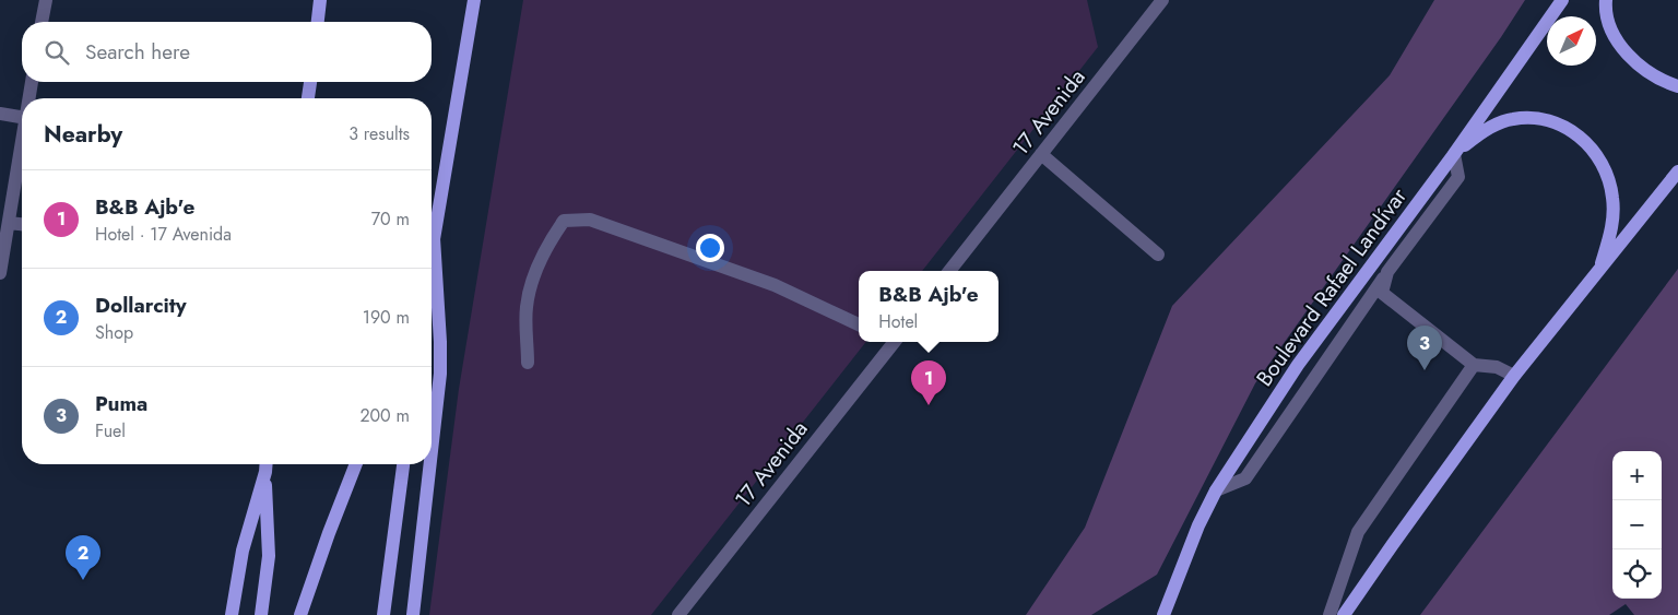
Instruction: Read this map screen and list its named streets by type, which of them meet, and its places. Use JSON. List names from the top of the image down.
{
  "streets": {
    "main road": ["Boulevard Rafael Landívar"],
    "street": ["17 Avenida"]
  },
  "north": "top right",
  "page": {
    "search": "Search here",
    "heading": ["Nearby", "3 results"],
    "list": [
      {
        "mark": "1",
        "name": "B&B Ajb'e",
        "note": "Hotel · 17 Avenida",
        "value": "70 m"
      },
      {
        "mark": "2",
        "name": "Dollarcity",
        "note": "Shop",
        "value": "190 m"
      },
      {
        "mark": "3",
        "name": "Puma",
        "note": "Fuel",
        "value": "200 m"
      }
    ],
    "popup": ["B&B Ajb'e", "Hotel"],
    "pins": ["3", "1", "2"],
    "map_buttons": ["+", "−"]
  }
}
